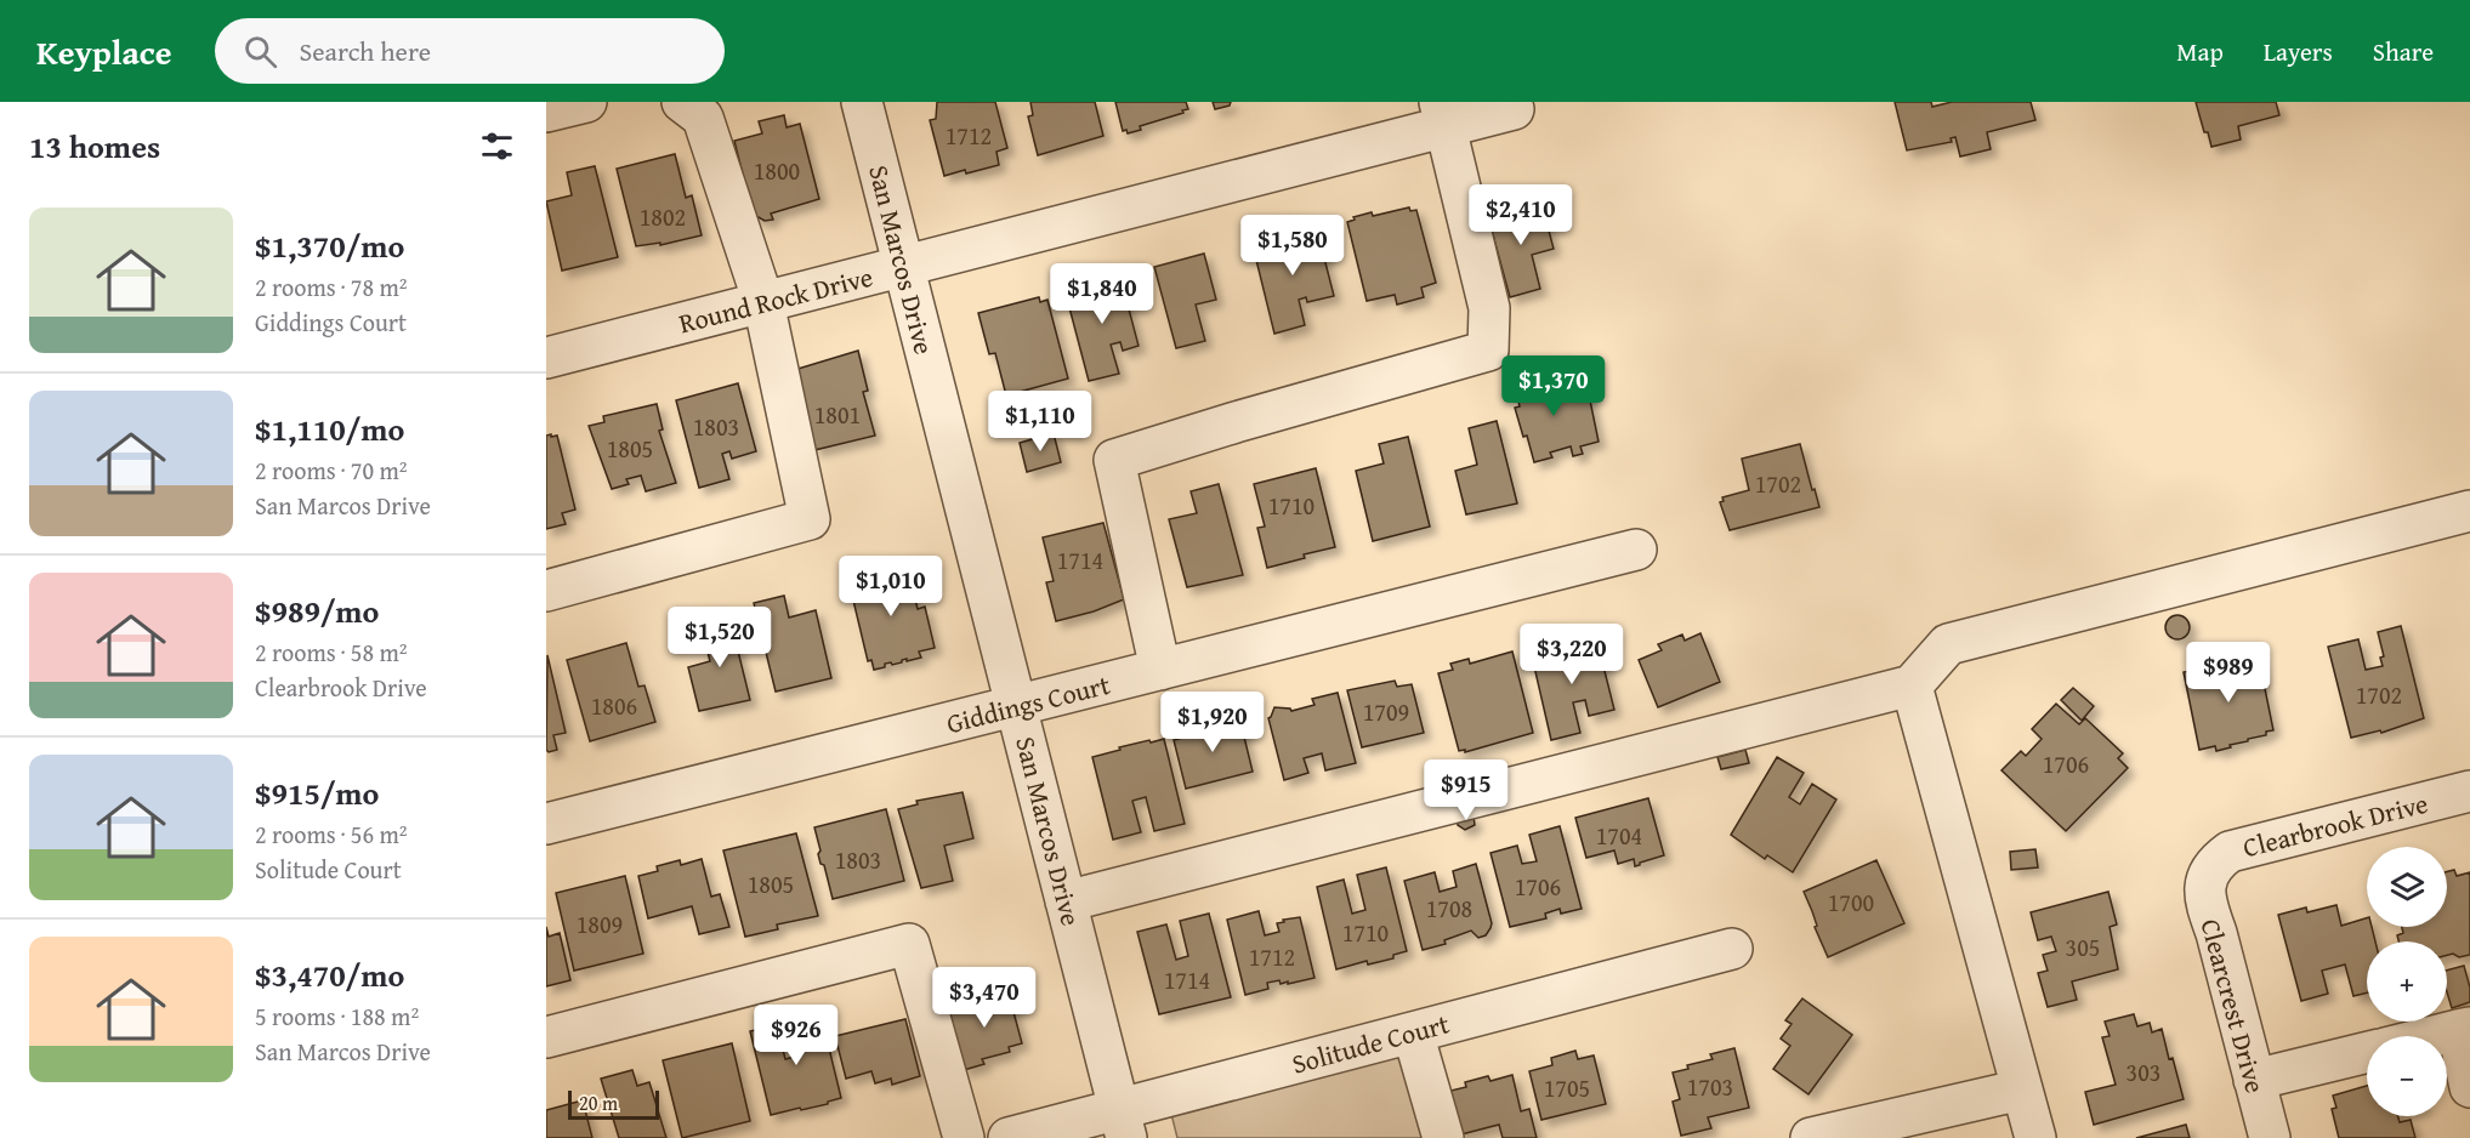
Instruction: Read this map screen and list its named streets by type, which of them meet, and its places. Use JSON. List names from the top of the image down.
{
  "streets": {
    "street": [
      "San Marcos Drive",
      "Round Rock Drive",
      "Giddings Court",
      "Clearbrook Drive",
      "Clearcrest Drive",
      "Solitude Court"
    ]
  },
  "crossings": [
    ["San Marcos Drive", "Round Rock Drive"],
    ["San Marcos Drive", "Giddings Court"],
    ["San Marcos Drive", "Solitude Court"],
    ["Clearbrook Drive", "Clearcrest Drive"]
  ],
  "house_numbers": [
    "1712",
    "1800",
    "1802",
    "1801",
    "1803",
    "1805",
    "1702",
    "1710",
    "1714",
    "1702",
    "1806",
    "1709",
    "1706",
    "1704",
    "1803",
    "1805",
    "1706",
    "1700",
    "1708",
    "1809",
    "1710",
    "305",
    "1712",
    "1714",
    "303",
    "1703",
    "1705"
  ],
  "scale_bar": "20 m",
  "page": {
    "header": "Keyplace",
    "search": "Search here",
    "nav": ["Map", "Layers", "Share"],
    "heading": "13 homes",
    "price": [
      "$2,410",
      "$1,580",
      "$1,840",
      "$1,370",
      "$1,110",
      "$1,010",
      "$1,520",
      "$3,220",
      "$989",
      "$1,920",
      "$915",
      "$3,470",
      "$926"
    ],
    "list": [
      {
        "name": "$1,370/mo",
        "note": "2 rooms · 78 m² · Giddings Court"
      },
      {
        "name": "$1,110/mo",
        "note": "2 rooms · 70 m² · San Marcos Drive"
      },
      {
        "name": "$989/mo",
        "note": "2 rooms · 58 m² · Clearbrook Drive"
      },
      {
        "name": "$915/mo",
        "note": "2 rooms · 56 m² · Solitude Court"
      },
      {
        "name": "$3,470/mo",
        "note": "5 rooms · 188 m² · San Marcos Drive"
      }
    ],
    "map_buttons": ["+", "−"],
    "scale": "20 m"
  }
}
